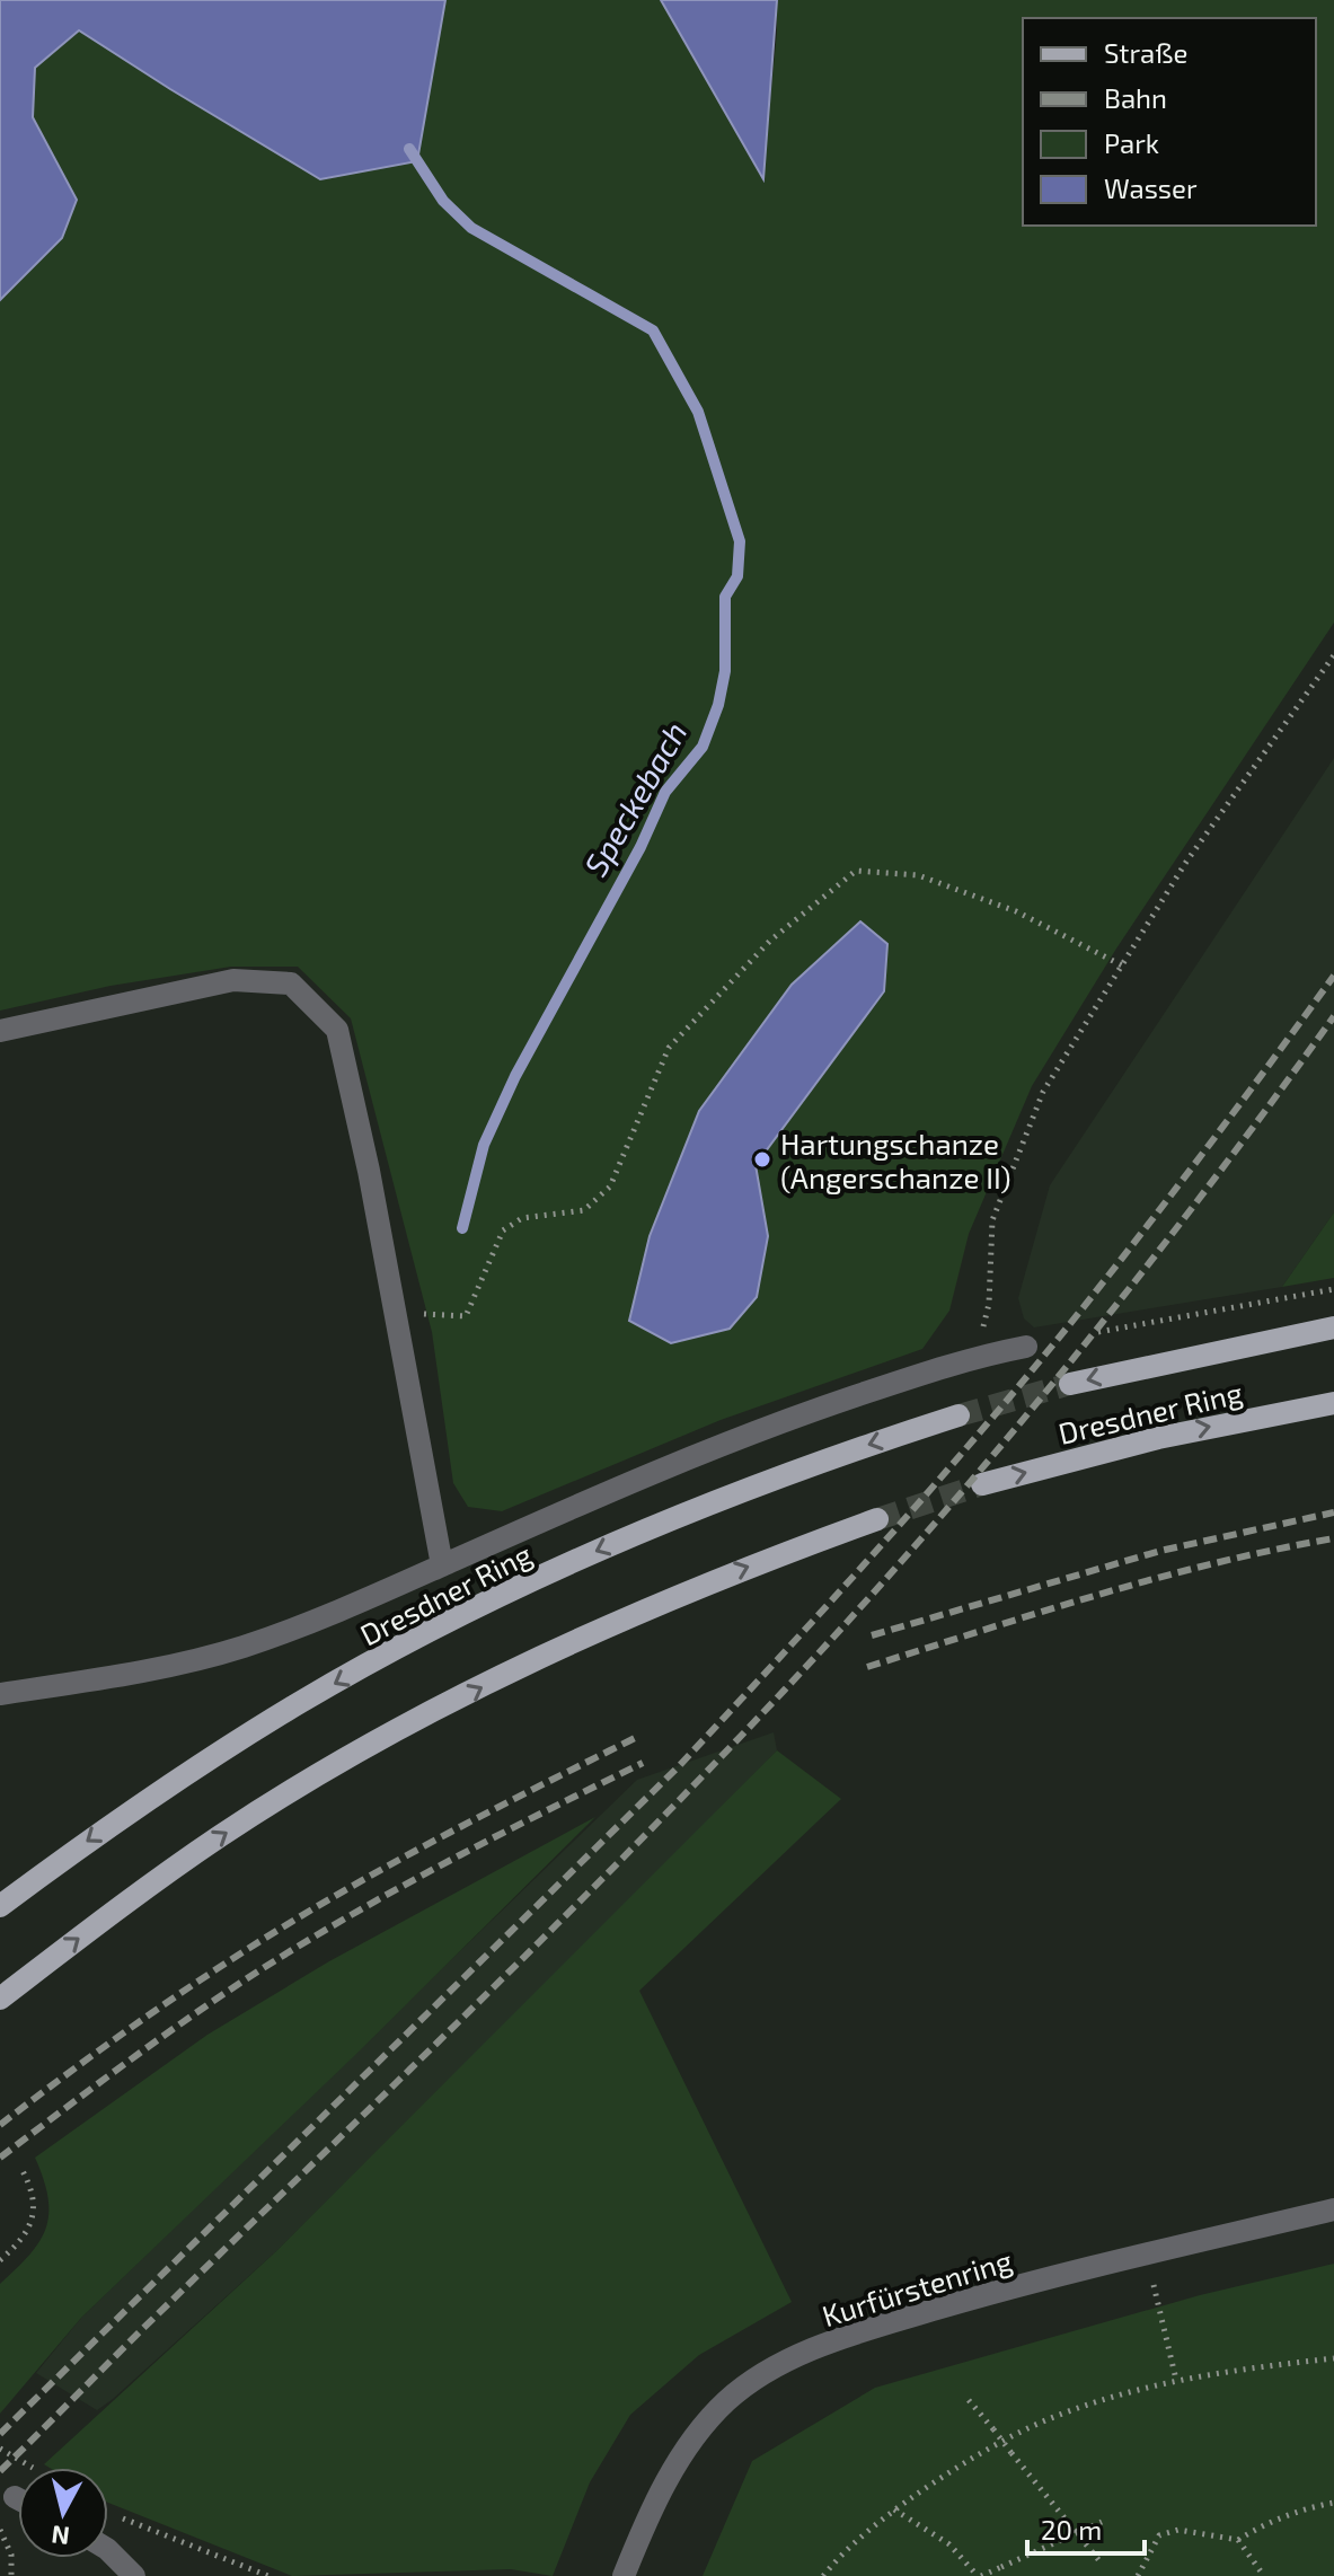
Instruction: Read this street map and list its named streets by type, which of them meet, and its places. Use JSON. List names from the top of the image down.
{
  "streets": {
    "main road": ["Dresdner Ring"],
    "street": ["Kurfürstenring"]
  },
  "water": ["Speckebach"],
  "places": ["Hartungschanze (Angerschanze II)"],
  "legend": [
    "Straße",
    "Bahn",
    "Park",
    "Wasser"
  ],
  "scale_bar": "20 m",
  "north": "bottom"
}
